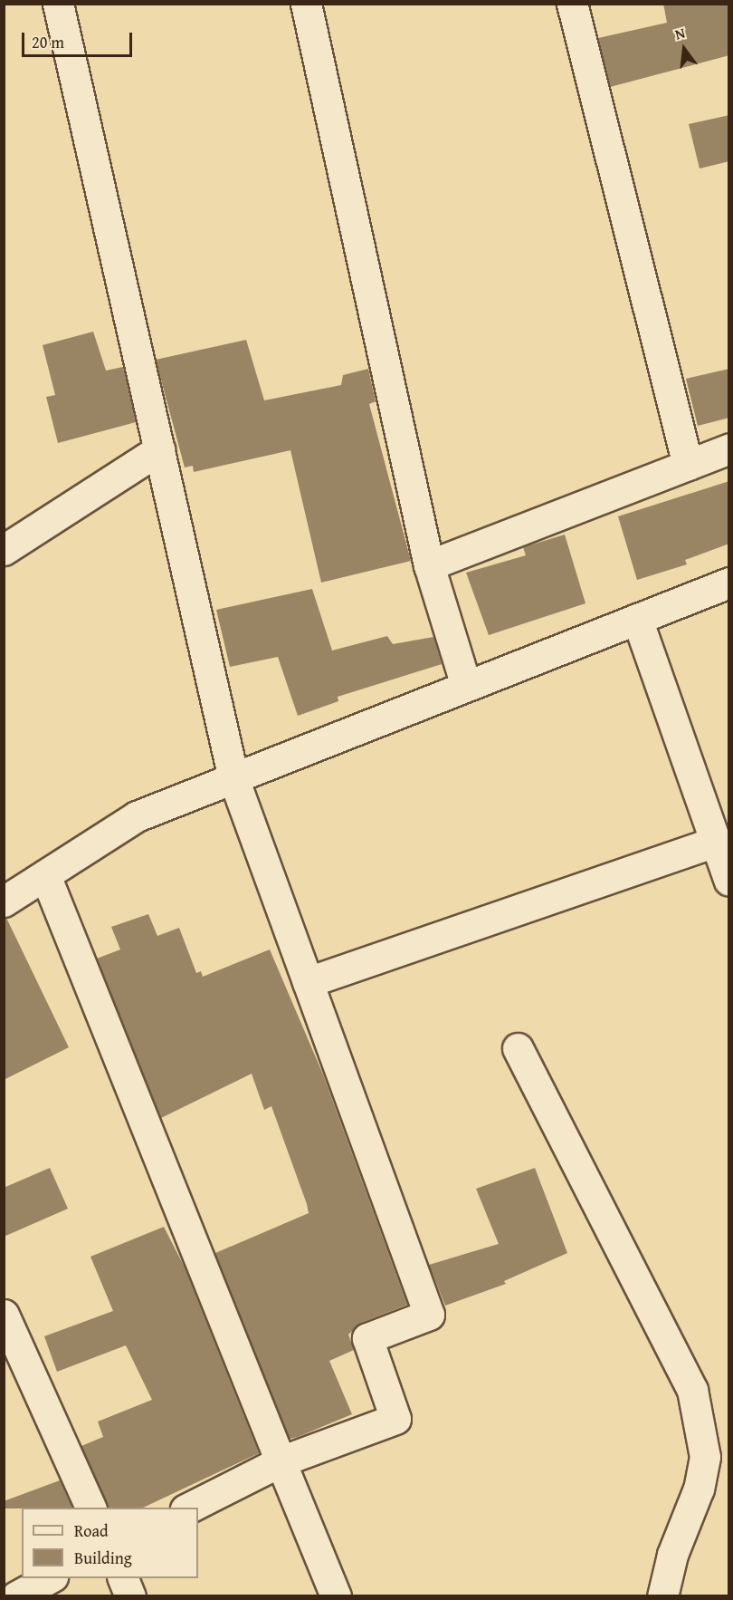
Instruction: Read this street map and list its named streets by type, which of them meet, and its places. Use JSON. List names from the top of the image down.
{
  "legend": ["Road", "Building"],
  "scale_bar": "20 m",
  "north": "top"
}
